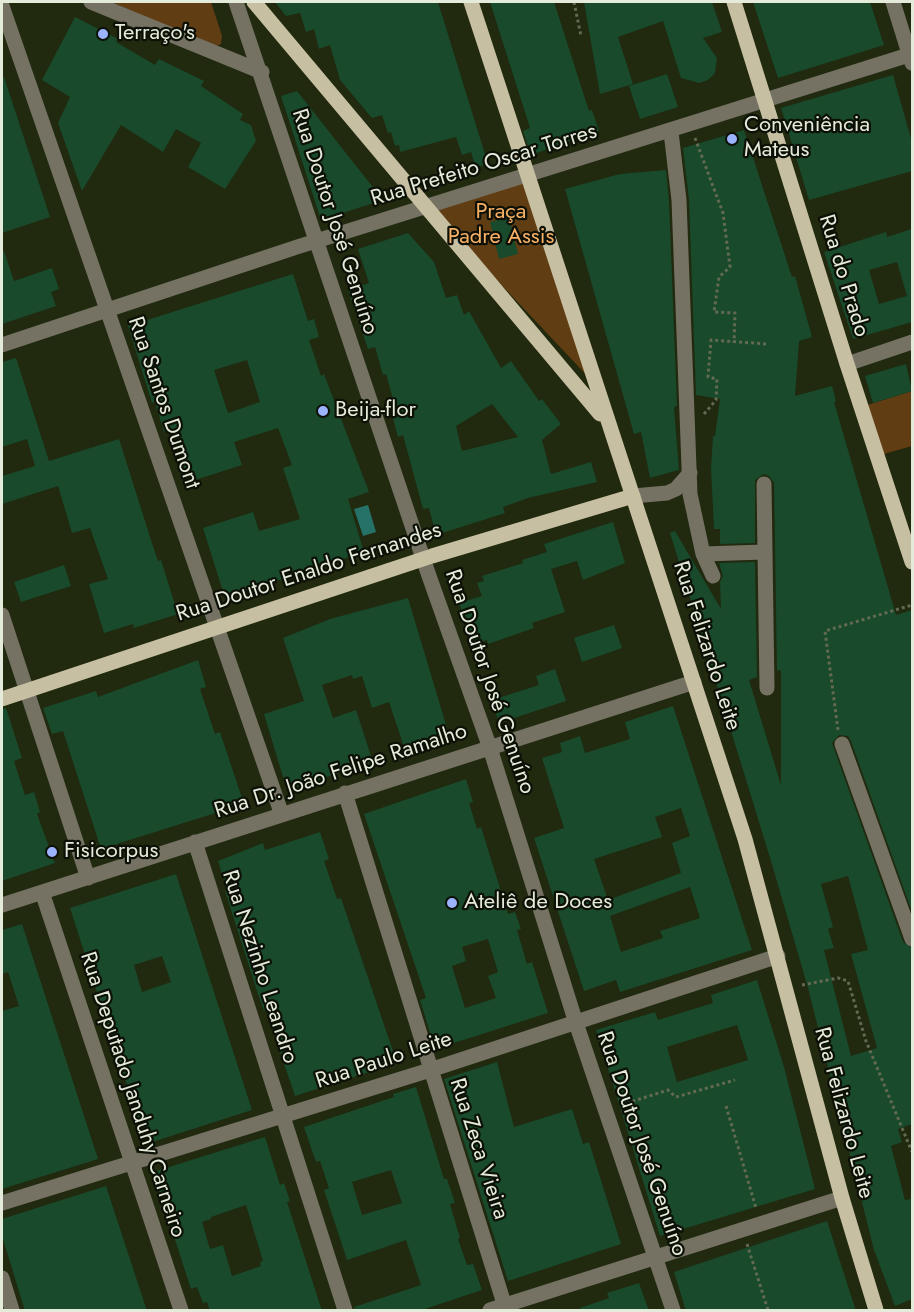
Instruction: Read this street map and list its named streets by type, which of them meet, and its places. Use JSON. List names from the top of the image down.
{
  "streets": {
    "main road": ["Rua do Prado", "Rua Doutor Enaldo Fernandes", "Rua Felizardo Leite"],
    "street": [
      "Rua Prefeito Oscar Torres",
      "Rua Doutor José Genuíno",
      "Rua Santos Dumont",
      "Rua Dr. João Felipe Ramalho",
      "Rua Nezinho Leandro",
      "Rua Paulo Leite",
      "Rua Deputado Janduhy Carneiro",
      "Rua Zeca Vieira"
    ]
  },
  "crossings": [
    ["Rua Prefeito Oscar Torres", "Rua Doutor José Genuíno"],
    ["Rua Prefeito Oscar Torres", "Rua do Prado"],
    ["Rua Prefeito Oscar Torres", "Rua Santos Dumont"],
    ["Rua Prefeito Oscar Torres", "Rua Felizardo Leite"],
    ["Rua Doutor José Genuíno", "Rua Doutor Enaldo Fernandes"],
    ["Rua Doutor José Genuíno", "Rua Dr. João Felipe Ramalho"],
    ["Rua Doutor José Genuíno", "Rua Paulo Leite"],
    ["Rua Santos Dumont", "Rua Doutor Enaldo Fernandes"],
    ["Rua Santos Dumont", "Rua Dr. João Felipe Ramalho"],
    ["Rua Doutor Enaldo Fernandes", "Rua Felizardo Leite"],
    ["Rua Felizardo Leite", "Rua Dr. João Felipe Ramalho"],
    ["Rua Felizardo Leite", "Rua Paulo Leite"],
    ["Rua Dr. João Felipe Ramalho", "Rua Nezinho Leandro"],
    ["Rua Dr. João Felipe Ramalho", "Rua Deputado Janduhy Carneiro"],
    ["Rua Dr. João Felipe Ramalho", "Rua Zeca Vieira"],
    ["Rua Nezinho Leandro", "Rua Paulo Leite"],
    ["Rua Paulo Leite", "Rua Deputado Janduhy Carneiro"],
    ["Rua Paulo Leite", "Rua Zeca Vieira"]
  ],
  "parks": ["Praça Padre Assis"],
  "places": [
    "Terraço's",
    "Conveniência Mateus",
    "Beija-flor",
    "Fisicorpus",
    "Ateliê de Doces"
  ]
}
